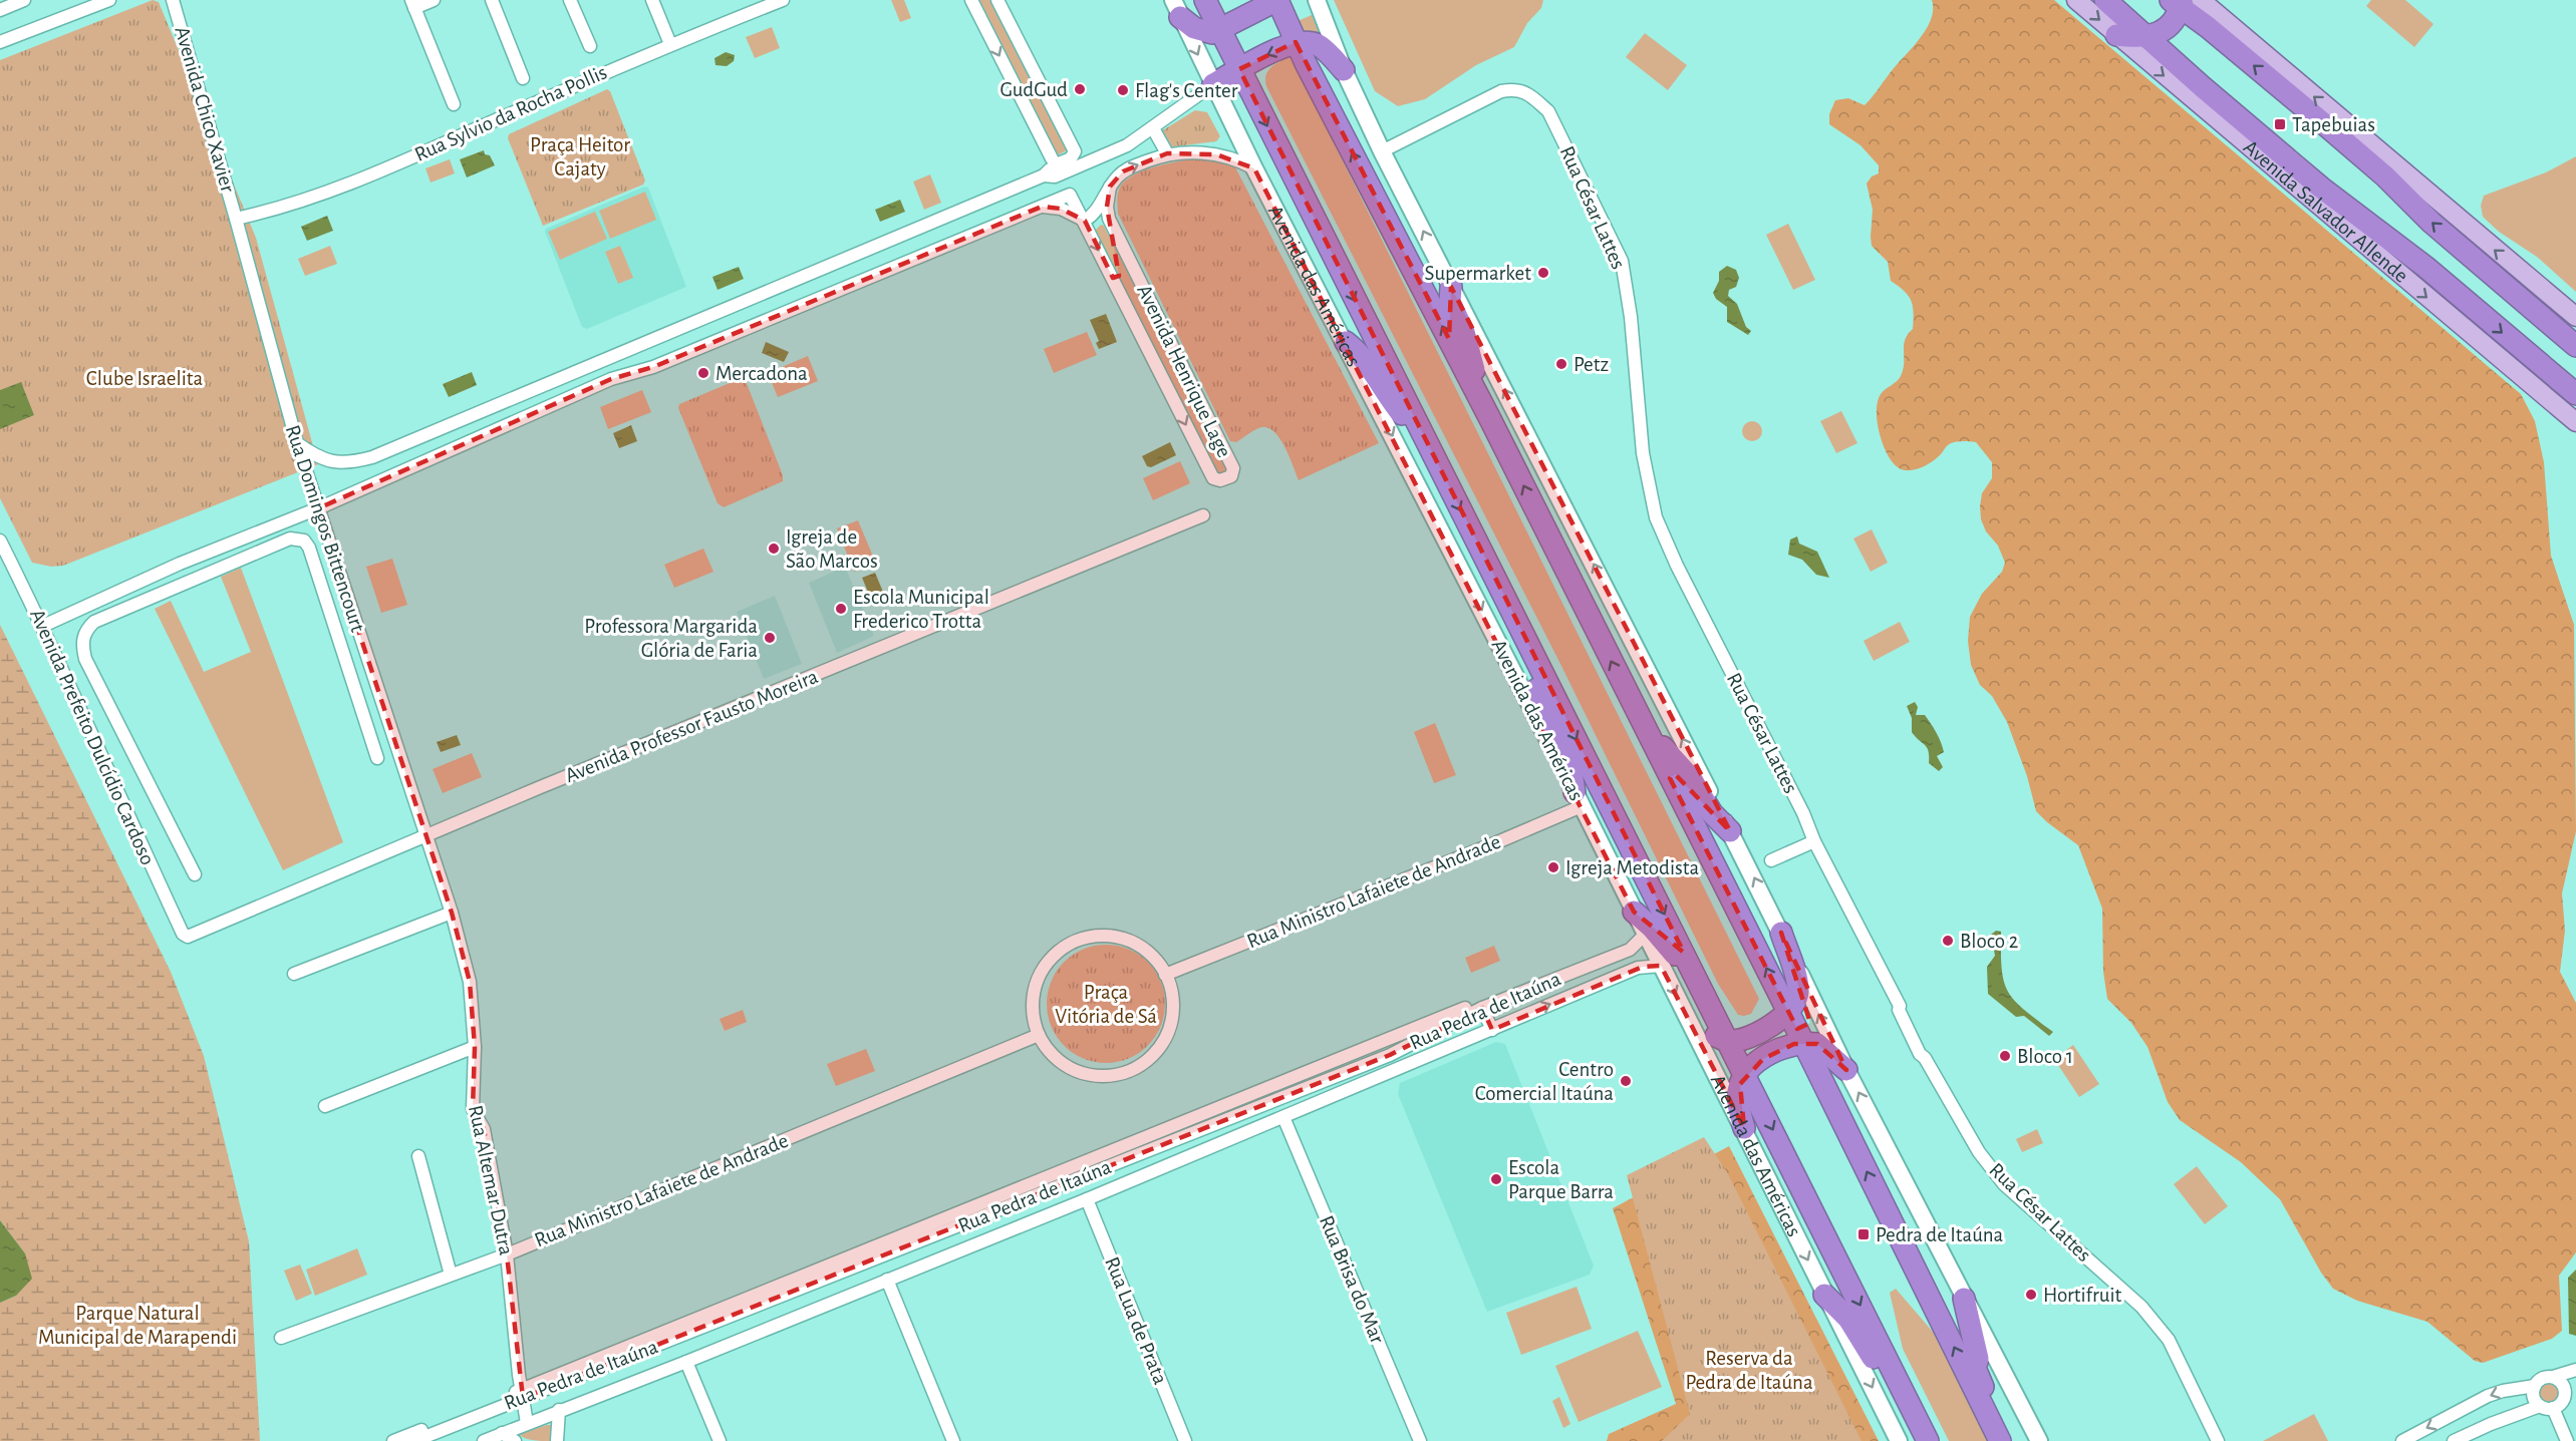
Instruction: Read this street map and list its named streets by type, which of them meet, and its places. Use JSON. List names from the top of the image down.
{
  "streets": {
    "highway": ["Avenida Salvador Allende", "Avenida das Américas"],
    "street": [
      "Avenida Chico Xavier",
      "Rua Sylvio da Rocha Pollis",
      "Rua César Lattes",
      "Avenida Henrique Lage",
      "Rua Domingos Bittencourt",
      "Avenida Professor Fausto Moreira",
      "Avenida Prefeito Dulcídio Cardoso",
      "Rua Ministro Lafaiete de Andrade",
      "Rua Pedra de Itaúna",
      "Rua Altemar Dutra",
      "Rua Brisa do Mar",
      "Rua Lua de Prata"
    ]
  },
  "crossings": [
    ["Avenida Chico Xavier", "Rua Sylvio da Rocha Pollis"],
    ["Avenida Chico Xavier", "Rua Domingos Bittencourt"],
    ["Rua Sylvio da Rocha Pollis", "Rua Domingos Bittencourt"],
    ["Avenida das Américas", "Rua Ministro Lafaiete de Andrade"],
    ["Avenida das Américas", "Rua Pedra de Itaúna"],
    ["Rua Domingos Bittencourt", "Avenida Professor Fausto Moreira"],
    ["Rua Domingos Bittencourt", "Rua Altemar Dutra"],
    ["Avenida Professor Fausto Moreira", "Avenida Prefeito Dulcídio Cardoso"],
    ["Avenida Professor Fausto Moreira", "Rua Altemar Dutra"],
    ["Rua Ministro Lafaiete de Andrade", "Rua Altemar Dutra"],
    ["Rua Pedra de Itaúna", "Rua Altemar Dutra"],
    ["Rua Pedra de Itaúna", "Rua Brisa do Mar"],
    ["Rua Pedra de Itaúna", "Rua Lua de Prata"]
  ],
  "parks": [
    "Praça Heitor Cajaty",
    "Clube Israelita",
    "Praça Vitória de Sá",
    "Parque Natural Municipal de Marapendi",
    "Reserva da Pedra de Itaúna"
  ],
  "places": {
    "other": [
      "GudGud",
      "Flag's Center",
      "Supermarket",
      "Petz",
      "Mercadona",
      "Igreja de São Marcos",
      "Escola Municipal Frederico Trotta",
      "Professora Margarida Glória de Faria",
      "Igreja Metodista",
      "Bloco 2",
      "Bloco 1",
      "Centro Comercial Itaúna",
      "Escola Parque Barra",
      "Hortifruit"
    ],
    "transit": ["Tapebuias", "Pedra de Itaúna"]
  }
}
